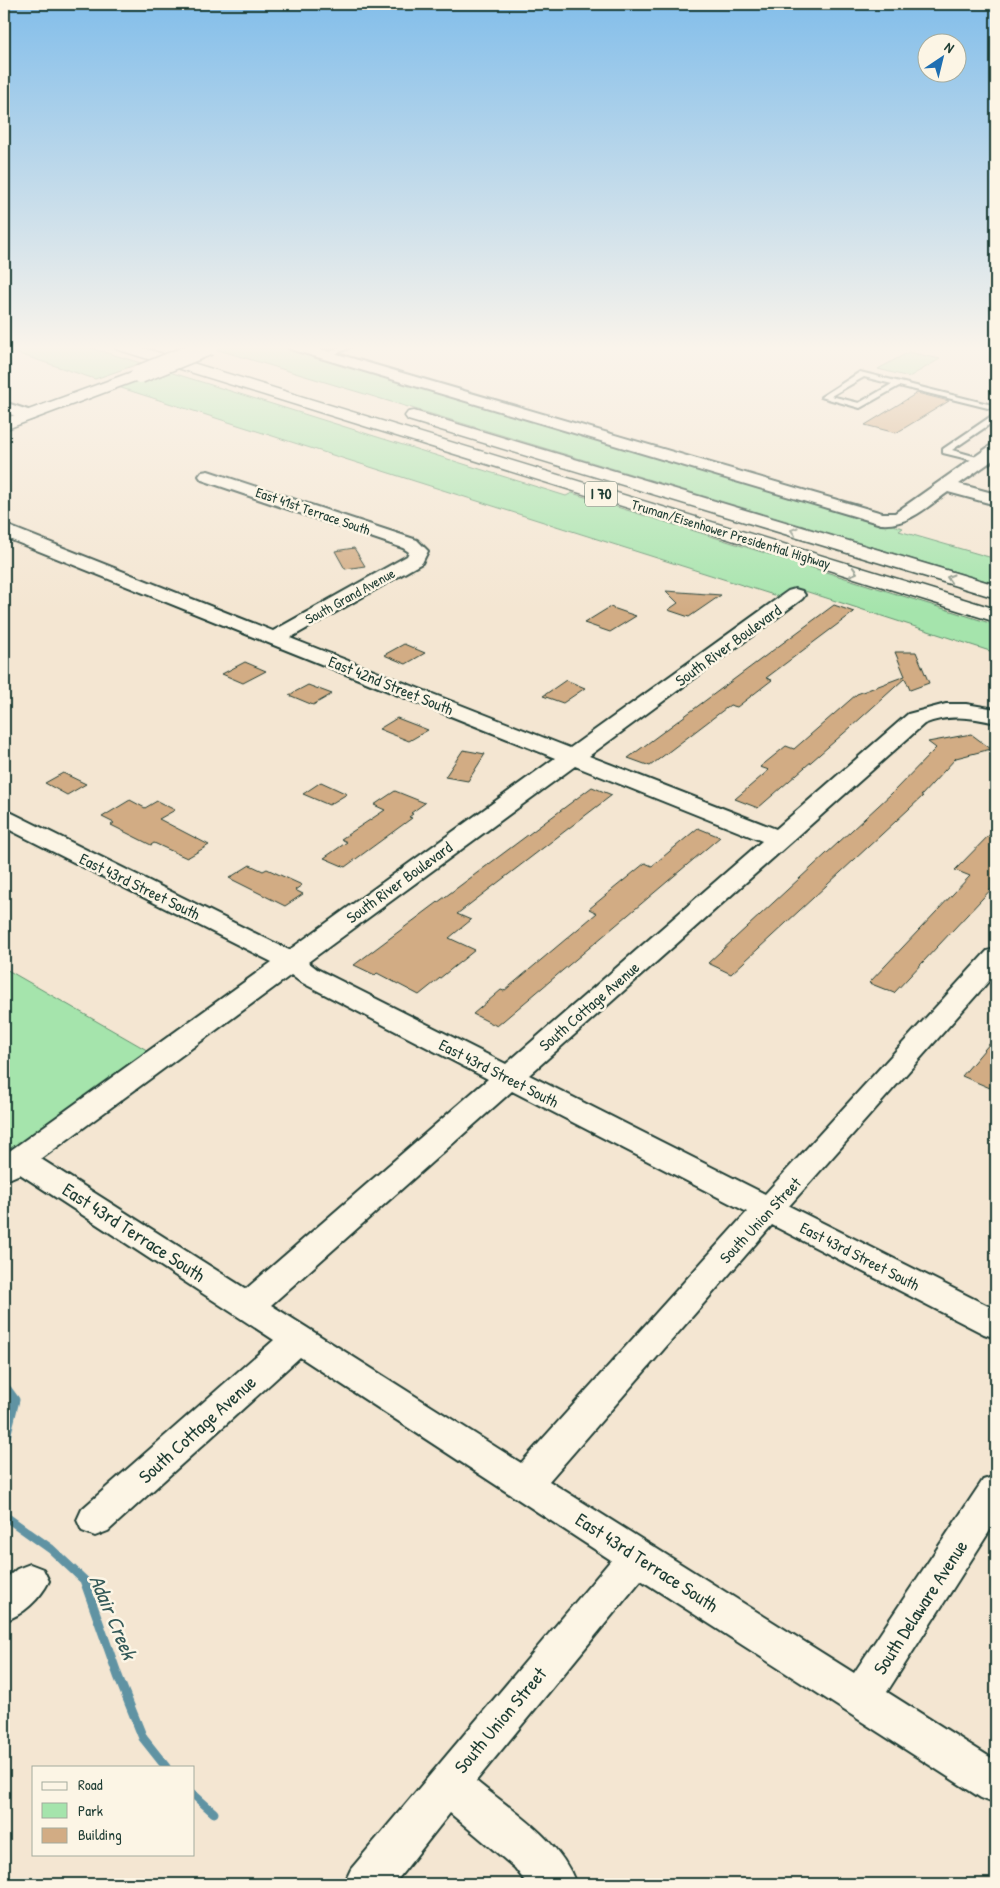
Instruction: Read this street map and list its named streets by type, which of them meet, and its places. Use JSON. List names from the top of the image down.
{
  "streets": {
    "main road": ["I 70", "Truman/Eisenhower Presidential Highway"],
    "street": [
      "East 41st Terrace South",
      "South Grand Avenue",
      "South River Boulevard",
      "East 42nd Street South",
      "East 43rd Street South",
      "South Cottage Avenue",
      "South Union Street",
      "East 43rd Terrace South",
      "South Delaware Avenue"
    ]
  },
  "crossings": [
    ["East 41st Terrace South", "South Grand Avenue"],
    ["South Grand Avenue", "East 42nd Street South"],
    ["South River Boulevard", "East 42nd Street South"],
    ["South River Boulevard", "East 43rd Street South"],
    ["South River Boulevard", "East 43rd Terrace South"],
    ["East 42nd Street South", "South Cottage Avenue"],
    ["East 43rd Street South", "South Cottage Avenue"],
    ["East 43rd Street South", "South Union Street"],
    ["South Cottage Avenue", "East 43rd Terrace South"],
    ["South Union Street", "East 43rd Terrace South"],
    ["East 43rd Terrace South", "South Delaware Avenue"]
  ],
  "water": ["Adair Creek"],
  "legend": ["Road", "Park", "Building"],
  "north": "top right"
}
